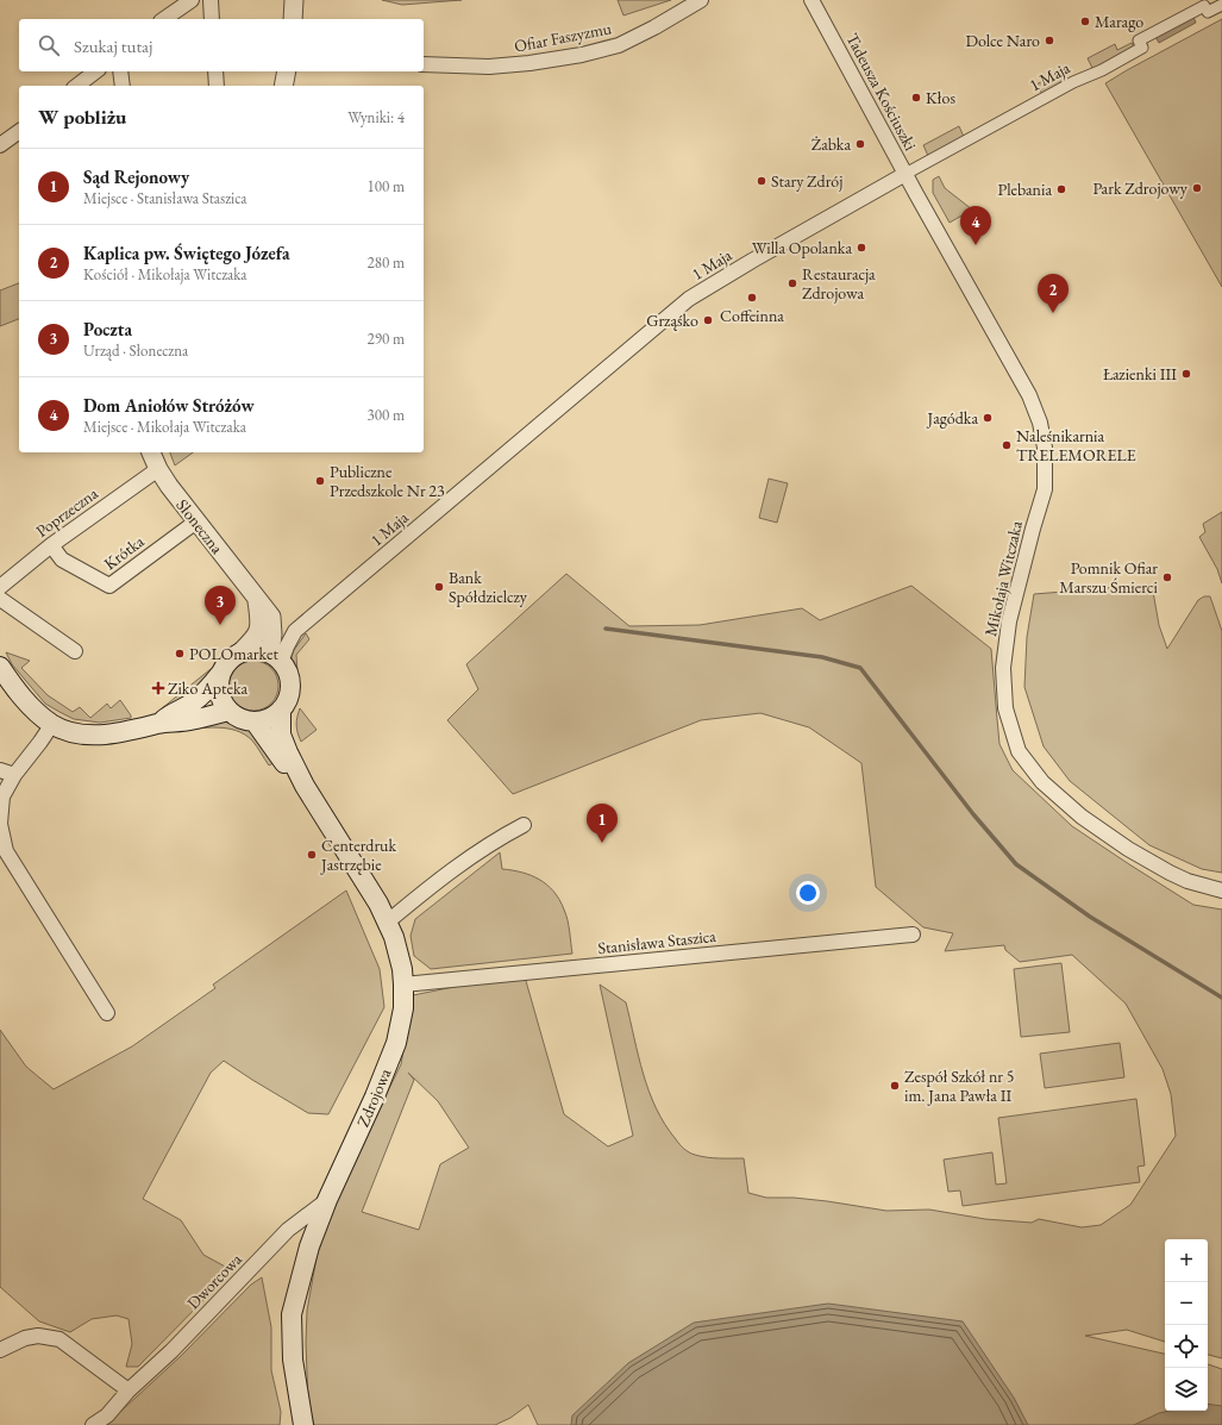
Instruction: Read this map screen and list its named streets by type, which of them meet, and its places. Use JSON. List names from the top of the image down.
{
  "streets": {
    "main road": ["Zdrojowa"],
    "street": [
      "Ofiar Faszyzmu",
      "1 Maja",
      "Tadeusza Kościuszki",
      "Poprzeczna",
      "Słoneczna",
      "Krótka",
      "Mikołaja Witczaka",
      "Stanisława Staszica",
      "Dworcowa"
    ]
  },
  "crossings": [
    ["1 Maja", "Tadeusza Kościuszki"],
    ["1 Maja", "Słoneczna"],
    ["1 Maja", "Zdrojowa"],
    ["Tadeusza Kościuszki", "Mikołaja Witczaka"],
    ["Poprzeczna", "Słoneczna"],
    ["Poprzeczna", "Krótka"],
    ["Słoneczna", "Krótka"],
    ["Słoneczna", "Zdrojowa"],
    ["Stanisława Staszica", "Zdrojowa"],
    ["Zdrojowa", "Dworcowa"]
  ],
  "places": {
    "other": [
      "Marago",
      "Dolce Naro",
      "Kłos",
      "Żabka",
      "Stary Zdrój",
      "Park Zdrojowy",
      "Plebania",
      "Willa Opolanka",
      "Restauracja Zdrojowa",
      "Coffeinna",
      "Grząśko",
      "Łazienki III",
      "Jagódka",
      "Naleśnikarnia TRELEMORELE",
      "Publiczne Przedszkole Nr 23",
      "Pomnik Ofiar Marszu Śmierci",
      "Bank Spółdzielczy",
      "POLOmarket",
      "Centerdruk Jastrzębie",
      "Zespół Szkół nr 5 im. Jana Pawła II"
    ],
    "health": ["Ziko Apteka"]
  },
  "page": {
    "search": "Szukaj tutaj",
    "heading": ["W pobliżu", "Wyniki: 4"],
    "list": [
      {
        "mark": "1",
        "name": "Sąd Rejonowy",
        "note": "Miejsce · Stanisława Staszica",
        "value": "100 m"
      },
      {
        "mark": "2",
        "name": "Kaplica pw. Świętego Józefa",
        "note": "Kościół · Mikołaja Witczaka",
        "value": "280 m"
      },
      {
        "mark": "3",
        "name": "Poczta",
        "note": "Urząd · Słoneczna",
        "value": "290 m"
      },
      {
        "mark": "4",
        "name": "Dom Aniołów Stróżów",
        "note": "Miejsce · Mikołaja Witczaka",
        "value": "300 m"
      }
    ],
    "pins": [
      "4",
      "2",
      "3",
      "1"
    ],
    "map_buttons": ["+", "−"]
  }
}
